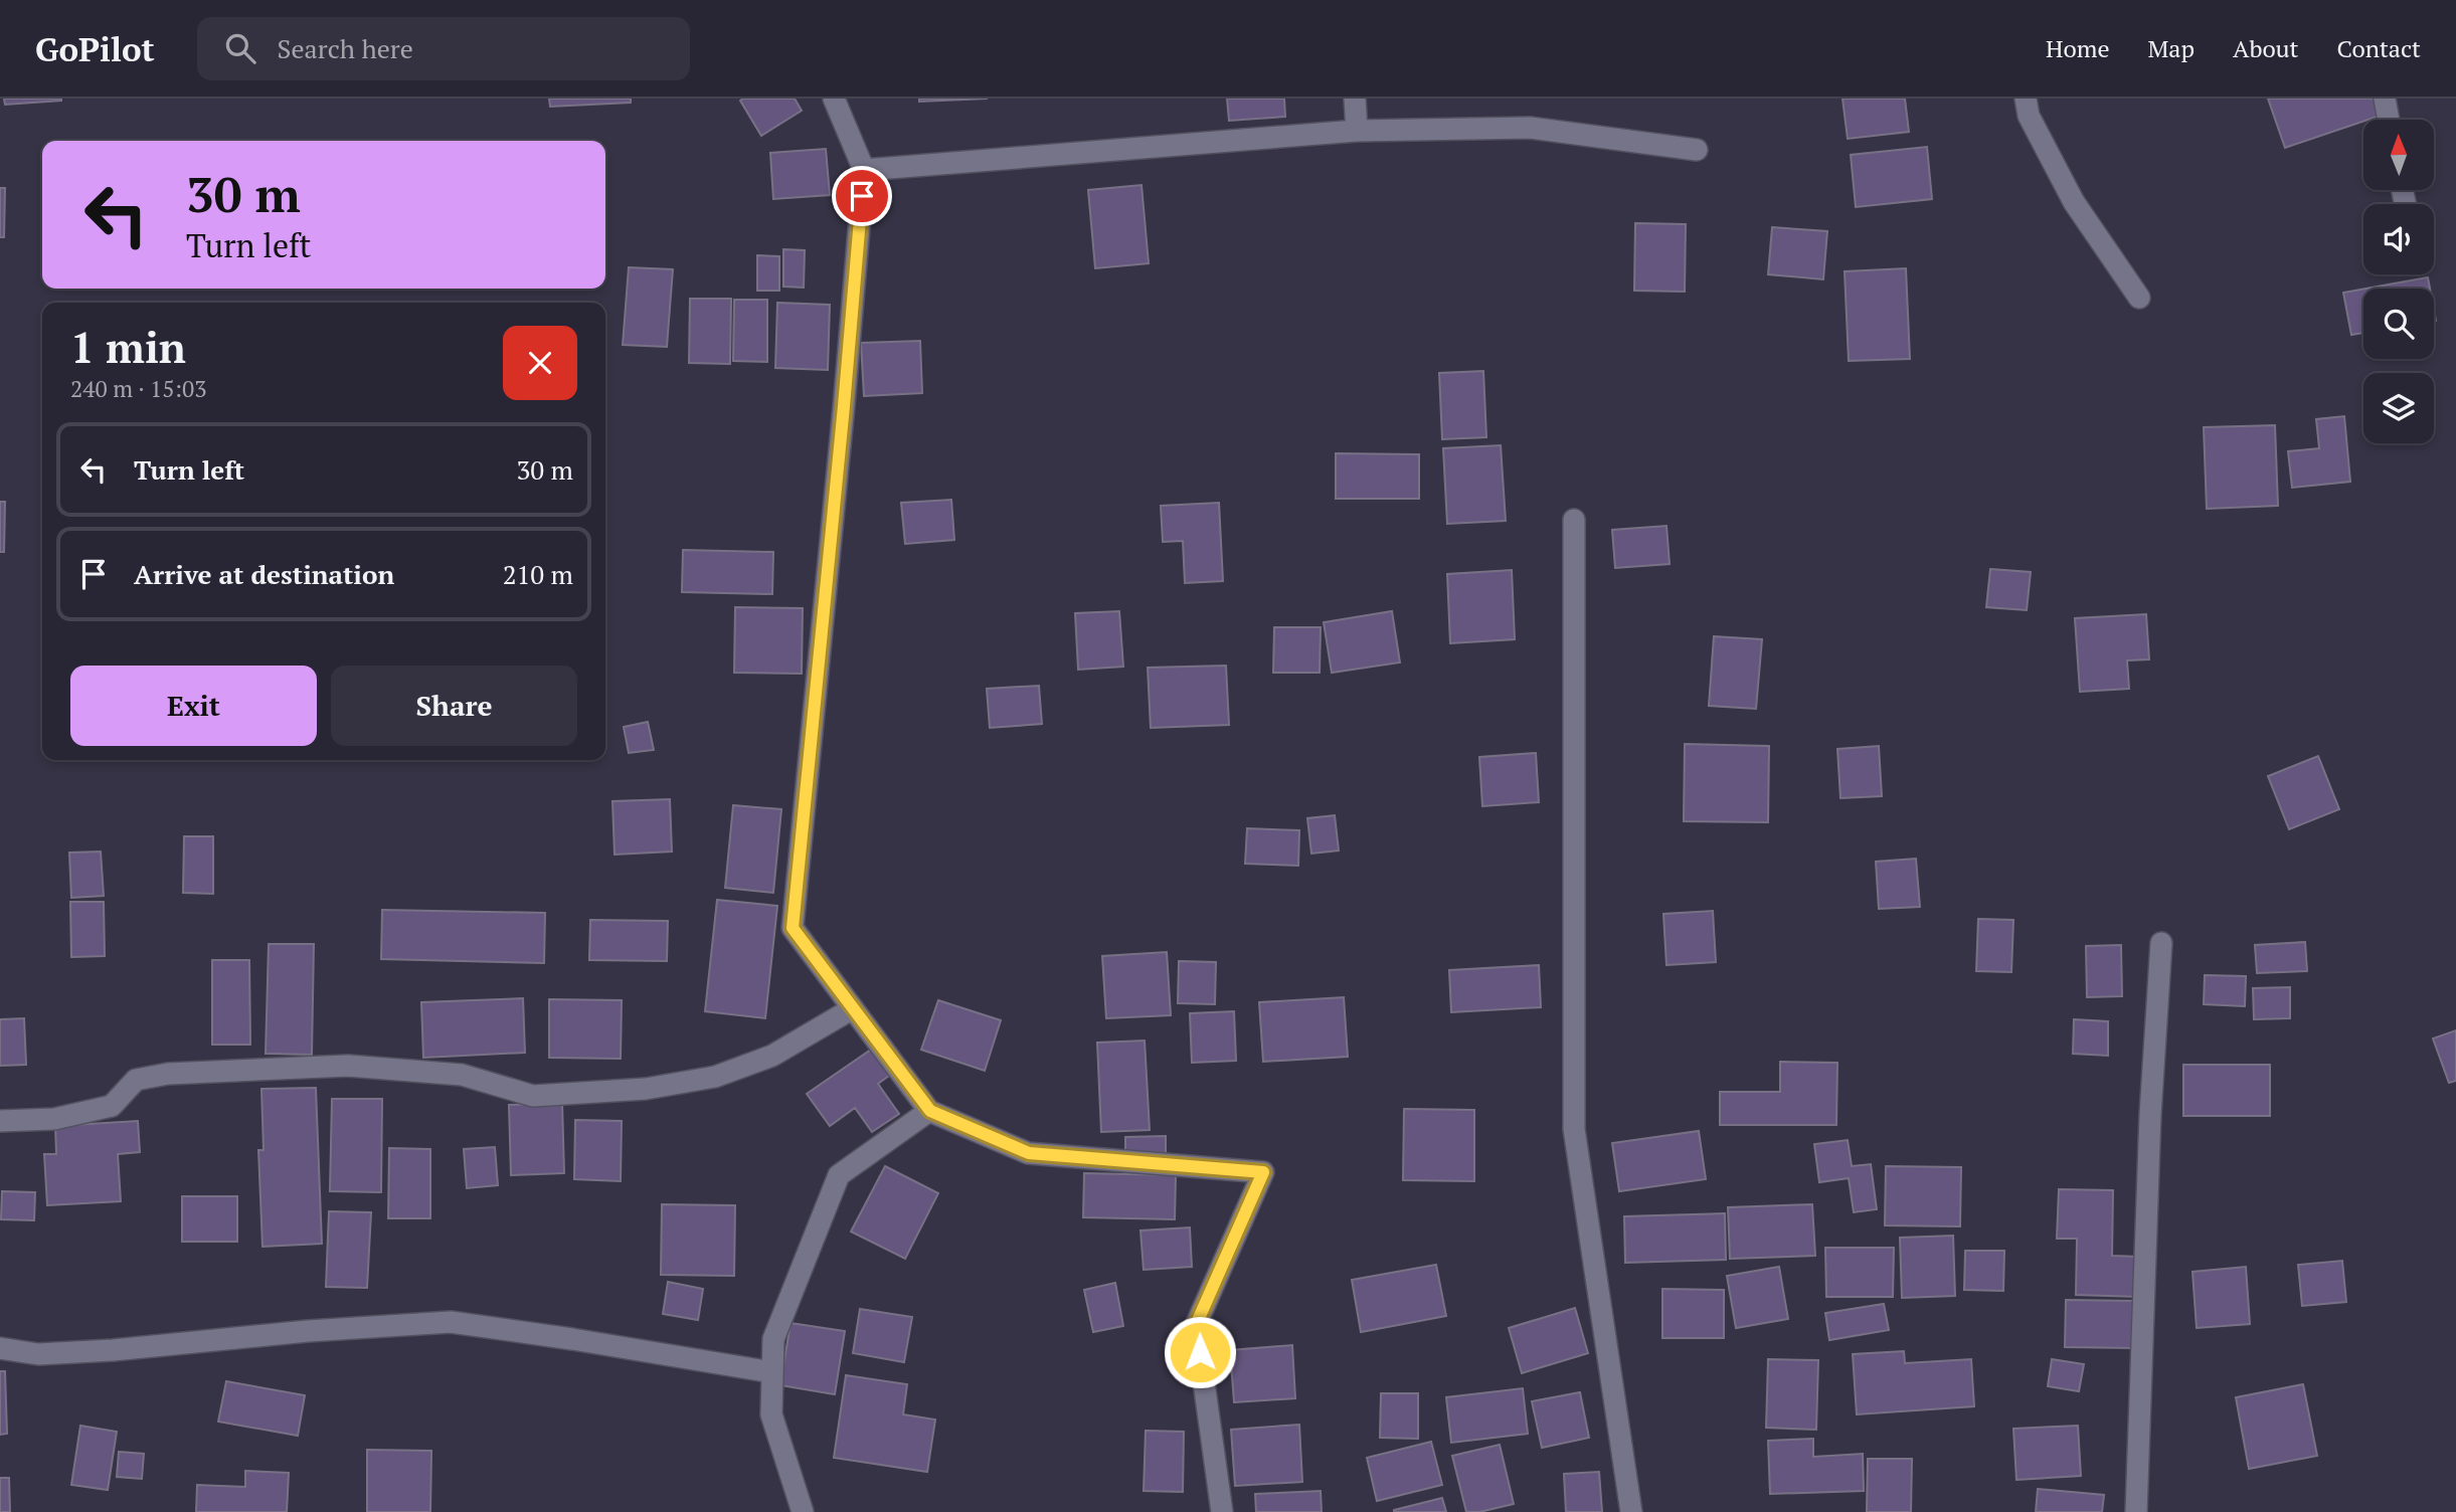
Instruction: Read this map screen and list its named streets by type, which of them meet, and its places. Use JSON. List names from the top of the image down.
{
  "north": "top",
  "page": {
    "header": "GoPilot",
    "search": "Search here",
    "nav": [
      "Home",
      "Map",
      "About",
      "Contact"
    ],
    "turn": ["30 m", "Turn left"],
    "heading": ["1 min", "240 m · 15:03"],
    "list": [
      {
        "name": "Turn left",
        "value": "30 m"
      },
      {
        "name": "Arrive at destination",
        "value": "210 m"
      }
    ],
    "buttons": ["Exit", "Share"]
  }
}
